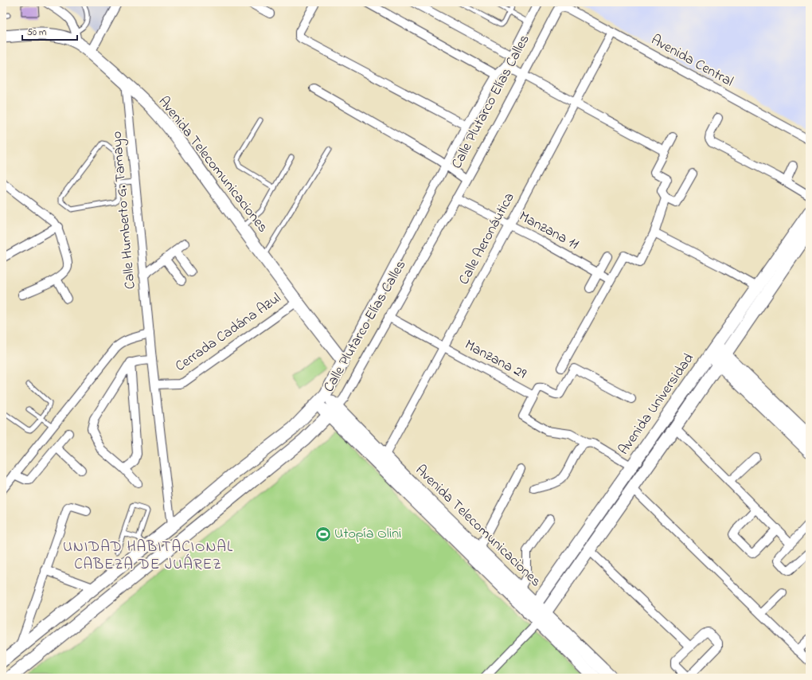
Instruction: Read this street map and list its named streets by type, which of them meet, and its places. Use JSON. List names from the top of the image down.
{
  "streets": {
    "street": [
      "Avenida Central",
      "Calle Plutarco Elías Calles",
      "Avenida Telecomunicaciones",
      "Calle Humberto G. Tamayo",
      "Manzana 11",
      "Calle Aeronáutica",
      "Cerrada Cadána Azul",
      "Manzana 29",
      "Avenida Universidad"
    ]
  },
  "crossings": [
    ["Avenida Central", "Calle Plutarco Elías Calles"],
    ["Avenida Central", "Calle Aeronáutica"],
    ["Calle Plutarco Elías Calles", "Avenida Telecomunicaciones"],
    ["Calle Plutarco Elías Calles", "Calle Humberto G. Tamayo"],
    ["Calle Plutarco Elías Calles", "Manzana 11"],
    ["Calle Plutarco Elías Calles", "Manzana 29"],
    ["Avenida Telecomunicaciones", "Calle Humberto G. Tamayo"],
    ["Avenida Telecomunicaciones", "Calle Aeronáutica"],
    ["Avenida Telecomunicaciones", "Cerrada Cadána Azul"],
    ["Avenida Telecomunicaciones", "Avenida Universidad"],
    ["Calle Humberto G. Tamayo", "Cerrada Cadána Azul"],
    ["Manzana 11", "Calle Aeronáutica"],
    ["Calle Aeronáutica", "Manzana 29"]
  ],
  "districts": ["UNIDAD HABITACIONAL CABEZA DE JUÁREZ"],
  "places": {
    "sports": ["Utopía Olini"]
  },
  "scale_bar": "50 m"
}
